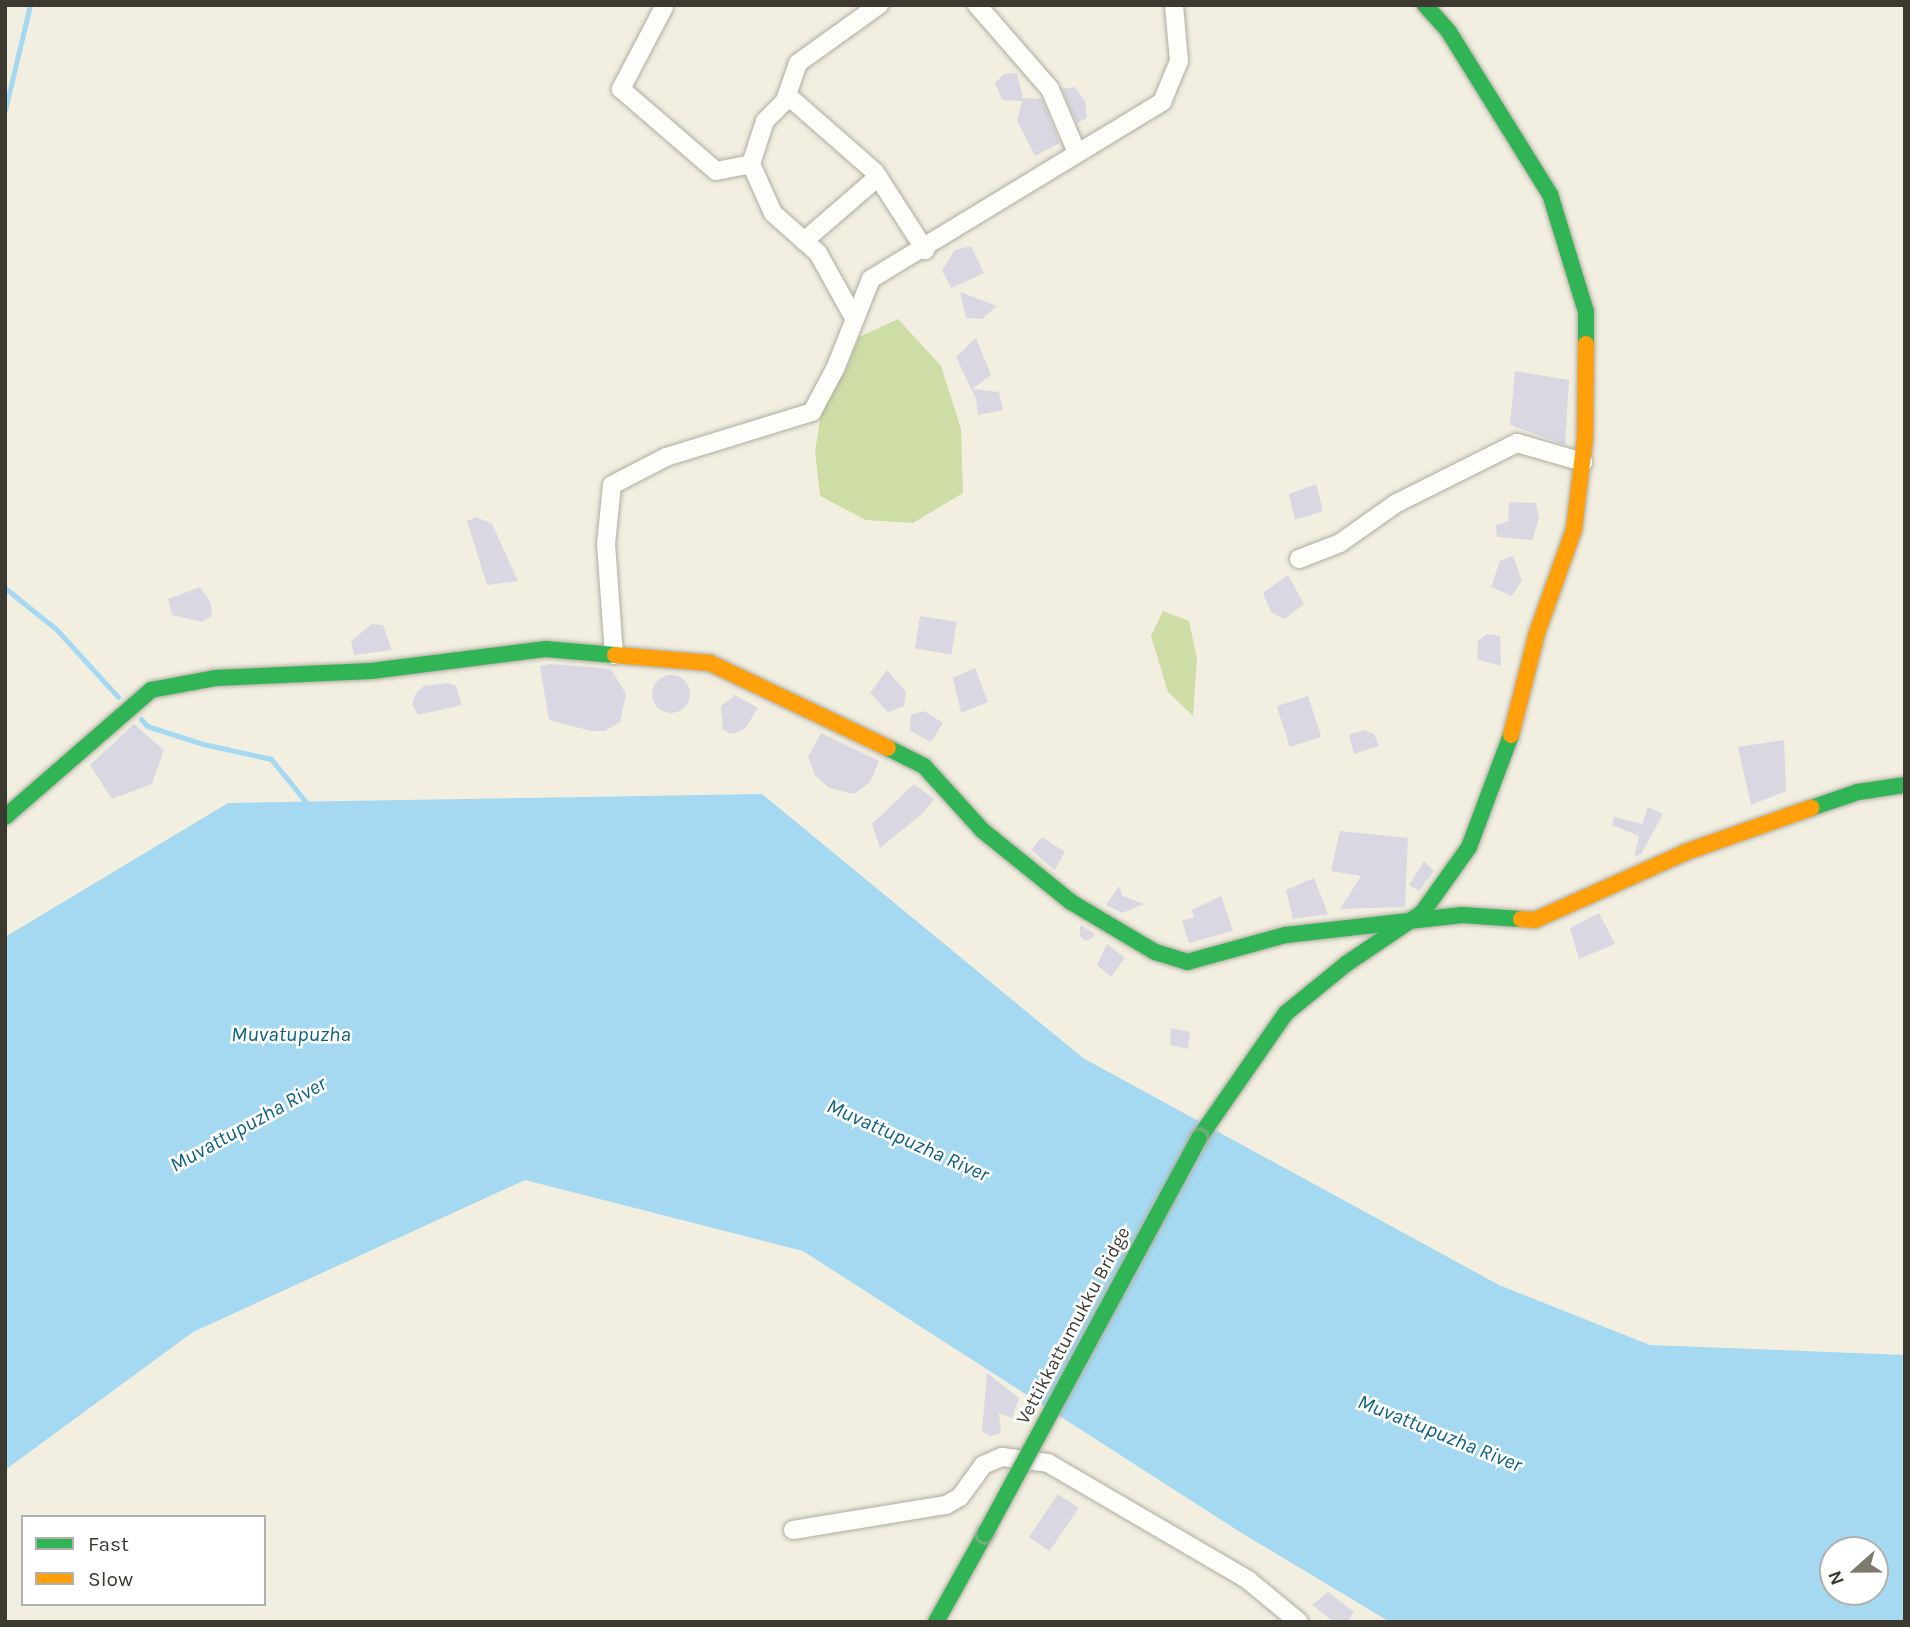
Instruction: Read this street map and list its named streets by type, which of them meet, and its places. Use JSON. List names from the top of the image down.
{
  "streets": {
    "street": ["Vettikkattumukku Bridge"]
  },
  "water": ["Muvatupuzha", "Muvattupuzha River"],
  "legend": ["Fast", "Slow"],
  "north": "left"
}
